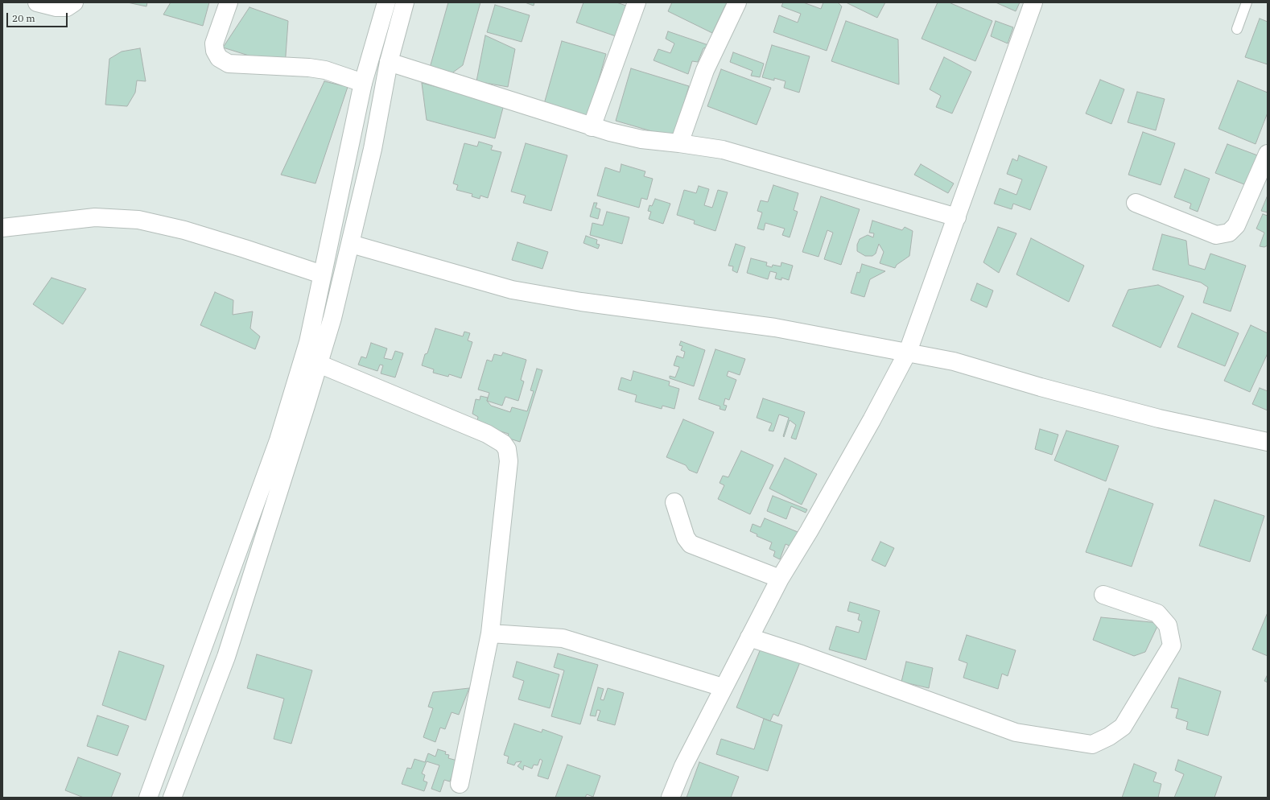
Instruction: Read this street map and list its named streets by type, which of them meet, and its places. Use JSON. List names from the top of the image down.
{
  "scale_bar": "20 m"
}
